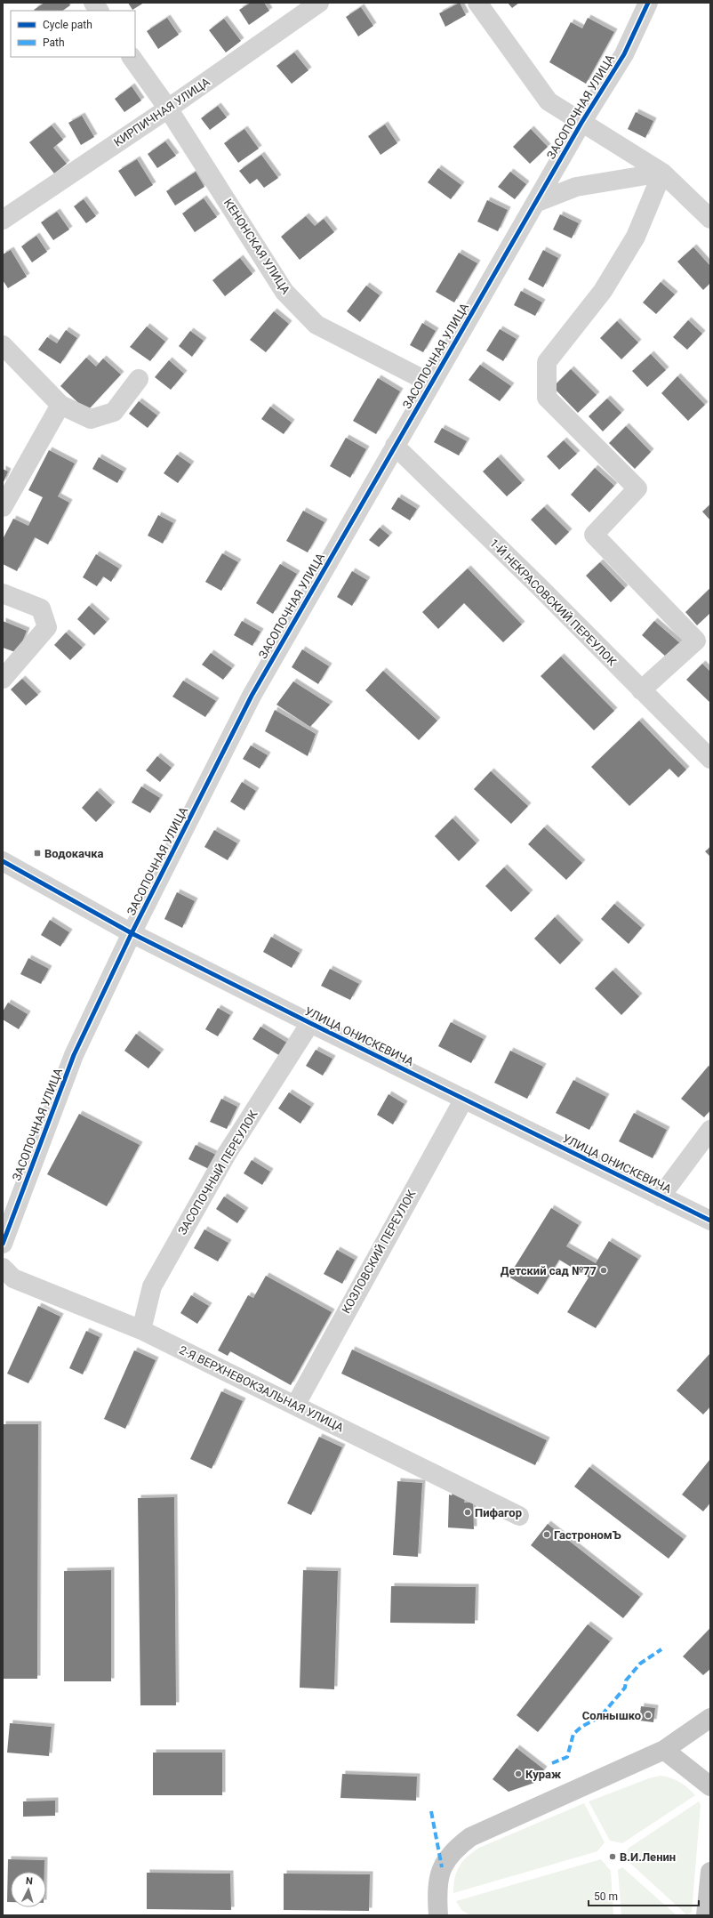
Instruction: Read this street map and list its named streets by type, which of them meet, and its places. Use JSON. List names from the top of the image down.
{
  "streets": {
    "street": [
      "ЗАСОПОЧНАЯ УЛИЦА",
      "КИРПИЧНАЯ УЛИЦА",
      "КЕНОНСКАЯ УЛИЦА",
      "1-Й НЕКРАСОВСКИЙ ПЕРЕУЛОК",
      "УЛИЦА ОНИСКЕВИЧА",
      "ЗАСОПОЧНЫЙ ПЕРЕУЛОК",
      "КОЗЛОВСКИЙ ПЕРЕУЛОК",
      "2-Я ВЕРХНЕВОКЗАЛЬНАЯ УЛИЦА"
    ]
  },
  "crossings": [
    ["ЗАСОПОЧНАЯ УЛИЦА", "КЕНОНСКАЯ УЛИЦА"],
    ["ЗАСОПОЧНАЯ УЛИЦА", "1-Й НЕКРАСОВСКИЙ ПЕРЕУЛОК"],
    ["ЗАСОПОЧНАЯ УЛИЦА", "УЛИЦА ОНИСКЕВИЧА"],
    ["КИРПИЧНАЯ УЛИЦА", "КЕНОНСКАЯ УЛИЦА"],
    ["УЛИЦА ОНИСКЕВИЧА", "ЗАСОПОЧНЫЙ ПЕРЕУЛОК"],
    ["УЛИЦА ОНИСКЕВИЧА", "КОЗЛОВСКИЙ ПЕРЕУЛОК"],
    ["ЗАСОПОЧНЫЙ ПЕРЕУЛОК", "2-Я ВЕРХНЕВОКЗАЛЬНАЯ УЛИЦА"],
    ["КОЗЛОВСКИЙ ПЕРЕУЛОК", "2-Я ВЕРХНЕВОКЗАЛЬНАЯ УЛИЦА"]
  ],
  "places": {
    "transit": ["Водокачка"],
    "other": [
      "Детский сад №77",
      "Пифагор",
      "ГастрономЪ",
      "Солнышко",
      "Кураж",
      "В.И.Ленин"
    ]
  },
  "legend": ["Cycle path", "Path"],
  "scale_bar": "50 m",
  "north": "top"
}
